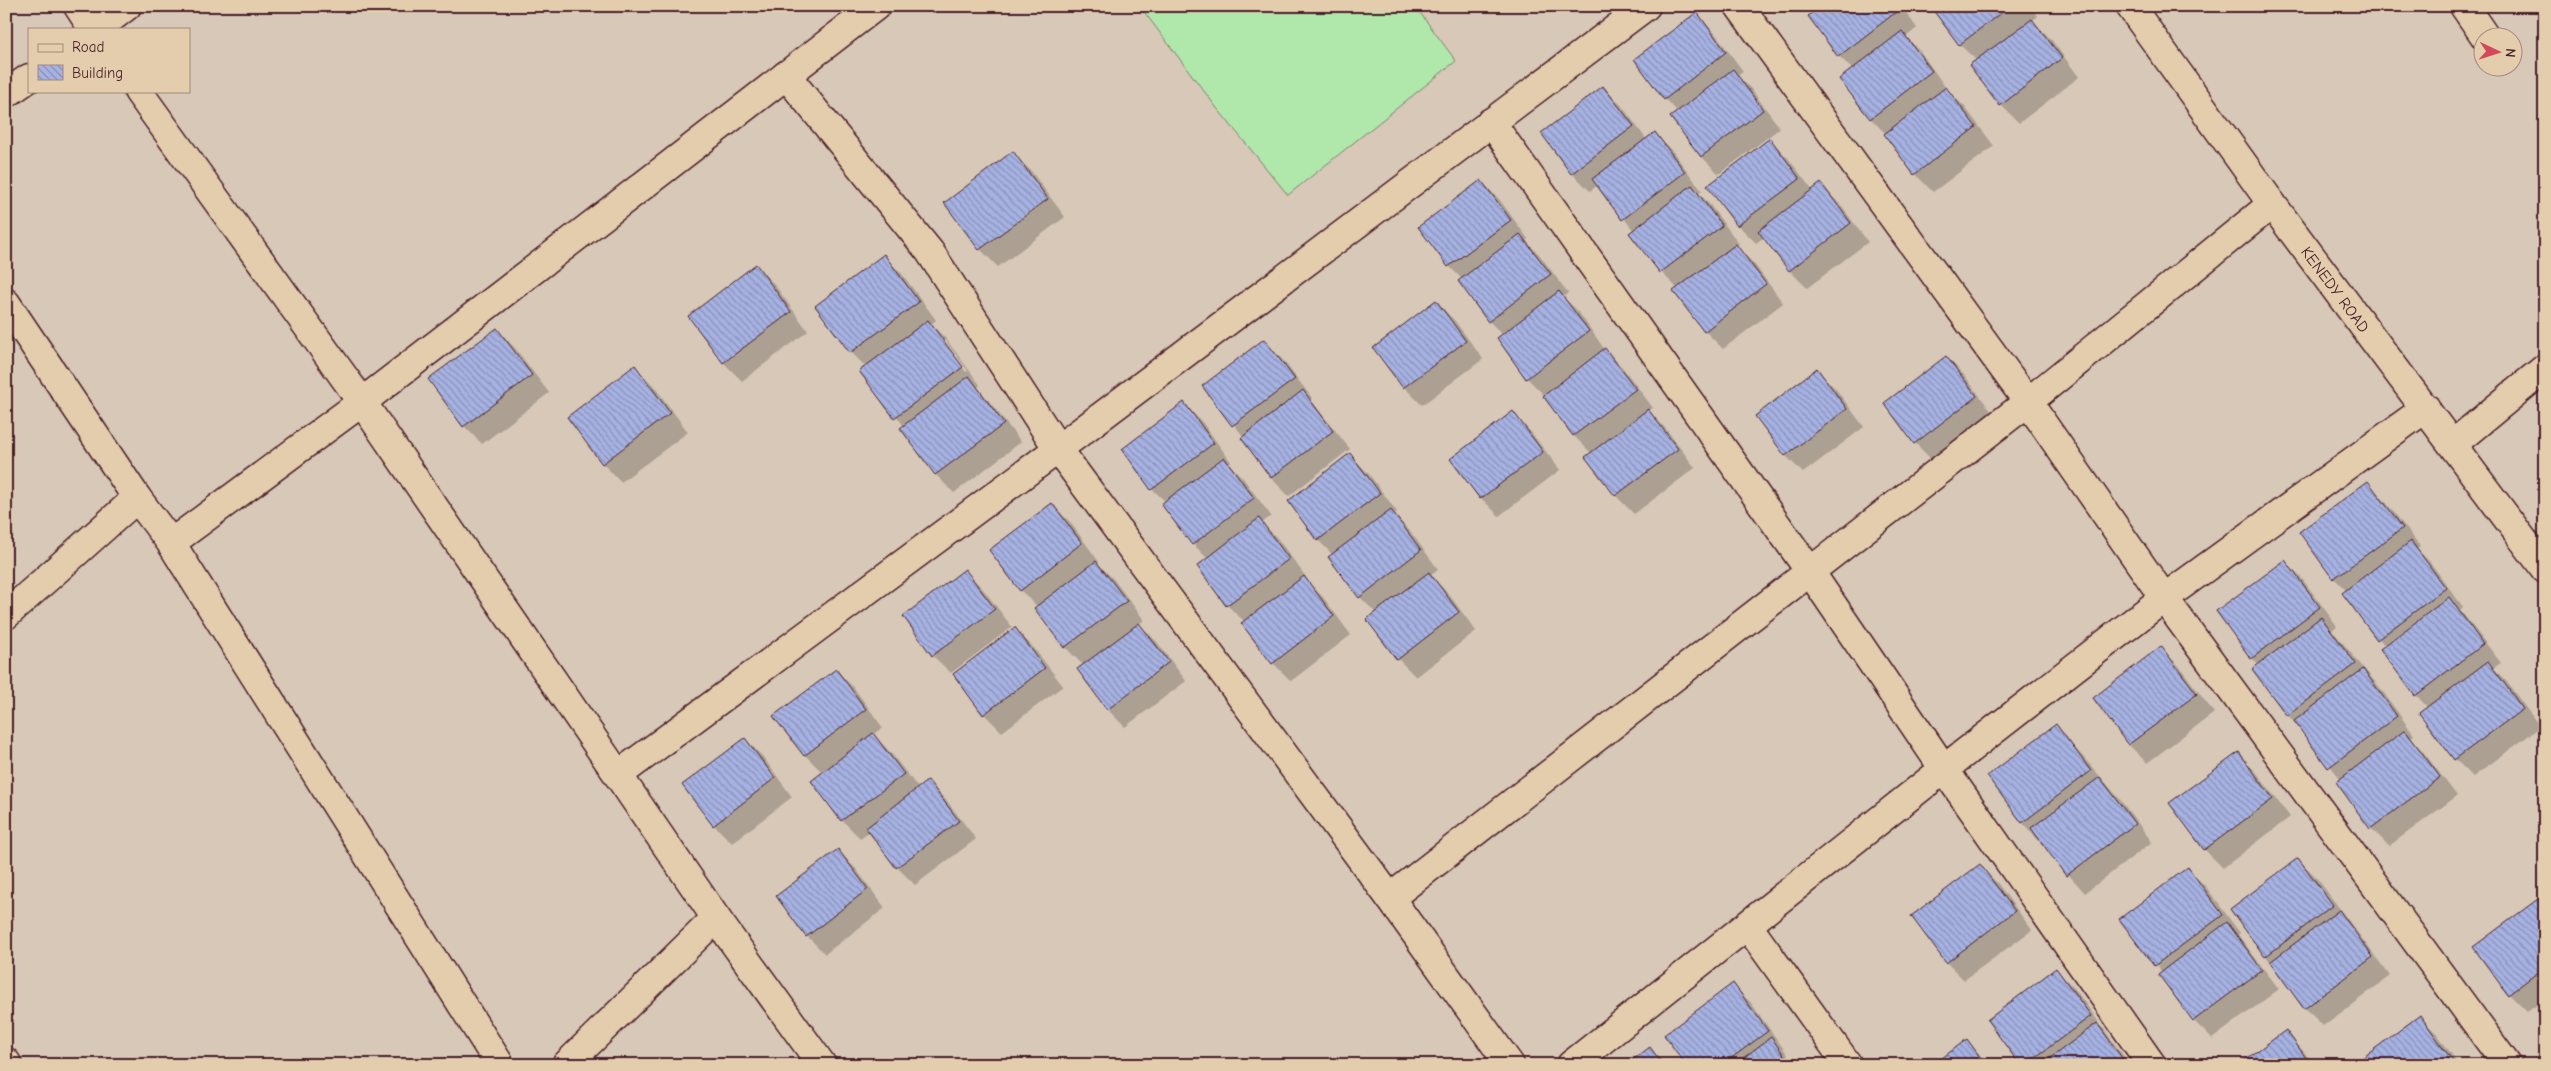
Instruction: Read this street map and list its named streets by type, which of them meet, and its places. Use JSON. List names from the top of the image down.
{
  "streets": {
    "street": ["KENEDY ROAD"]
  },
  "legend": ["Road", "Building"],
  "north": "right"
}
